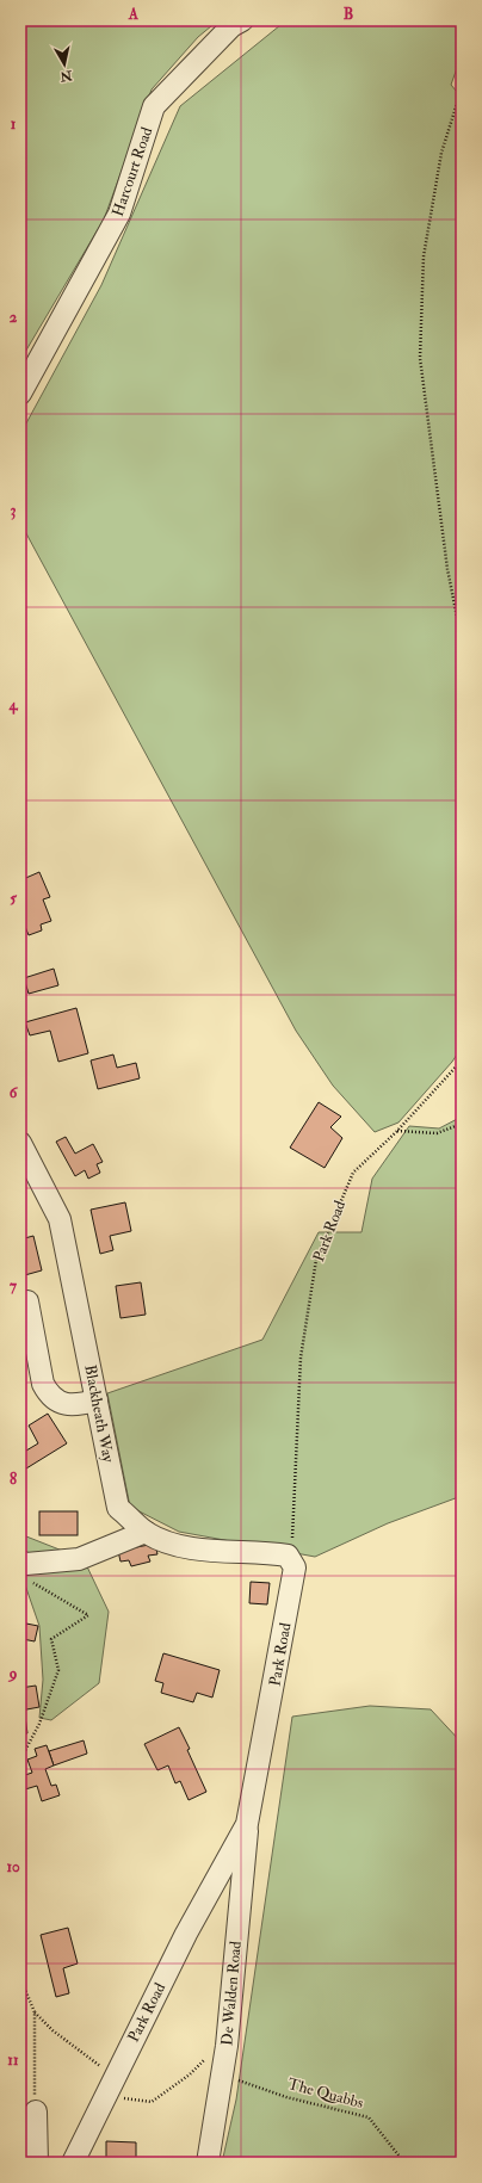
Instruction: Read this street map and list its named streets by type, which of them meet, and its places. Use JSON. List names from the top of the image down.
{
  "streets": {
    "street": [
      "Harcourt Road",
      "Park Road",
      "Blackheath Way",
      "De Walden Road"
    ],
    "path": ["The Quabbs"]
  },
  "crossings": [
    ["Park Road", "Blackheath Way"],
    ["Park Road", "De Walden Road"],
    ["De Walden Road", "The Quabbs"]
  ],
  "north": "bottom",
  "grid": {
    "columns": ["A", "B"],
    "rows": [
      "1",
      "2",
      "3",
      "4",
      "5",
      "6",
      "7",
      "8",
      "9",
      "10",
      "11"
    ]
  }
}
